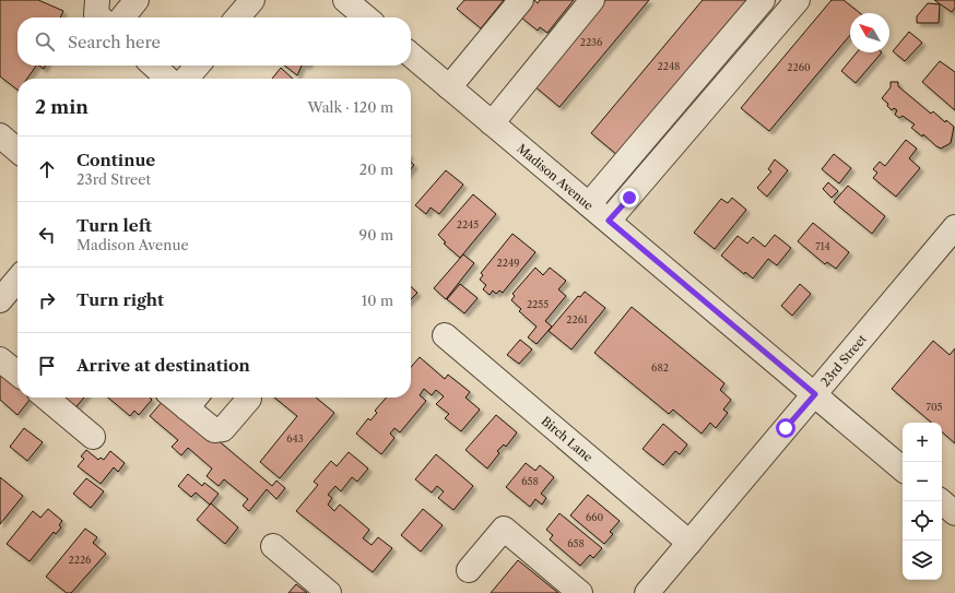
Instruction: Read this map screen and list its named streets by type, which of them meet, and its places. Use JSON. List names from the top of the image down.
{
  "streets": {
    "street": ["Madison Avenue", "23rd Street", "Birch Lane"]
  },
  "crossings": [
    ["Madison Avenue", "23rd Street"],
    ["23rd Street", "Birch Lane"]
  ],
  "house_numbers": [
    "2236",
    "2248",
    "2260",
    "2245",
    "714",
    "2249",
    "2255",
    "2261",
    "682",
    "705",
    "643",
    "658",
    "660",
    "658",
    "2226"
  ],
  "north": "top left",
  "page": {
    "search": "Search here",
    "heading": ["2 min", "Walk · 120 m"],
    "list": [
      ["Continue", "23rd Street", "20 m"],
      ["Turn left", "Madison Avenue", "90 m"],
      ["Turn right", "10 m"],
      "Arrive at destination"
    ],
    "map_buttons": ["+", "−"]
  }
}
